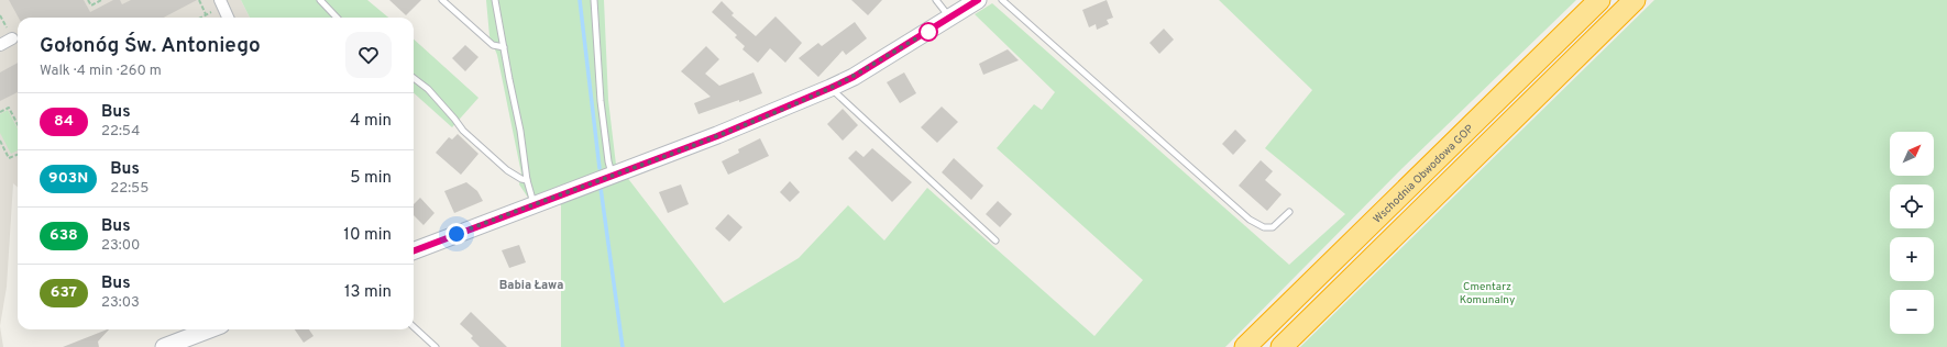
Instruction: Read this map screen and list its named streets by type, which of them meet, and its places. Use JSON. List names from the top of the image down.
{
  "streets": {
    "highway": ["Wschodnia Obwodowa GOP"]
  },
  "districts": ["Babia Ława"],
  "parks": ["Cmentarz Komunalny"],
  "lines": ["bus line 84"],
  "north": "top right",
  "page": {
    "heading": ["Gołonóg Św. Antoniego", "Walk · 4 min · 260 m"],
    "list": [
      {
        "mark": "84",
        "name": "Bus",
        "note": "22:54",
        "value": "4 min"
      },
      {
        "mark": "903N",
        "name": "Bus",
        "note": "22:55",
        "value": "5 min"
      },
      {
        "mark": "638",
        "name": "Bus",
        "note": "23:00",
        "value": "10 min"
      },
      {
        "mark": "637",
        "name": "Bus",
        "note": "23:03",
        "value": "13 min"
      }
    ],
    "map_buttons": ["+", "−"]
  }
}
